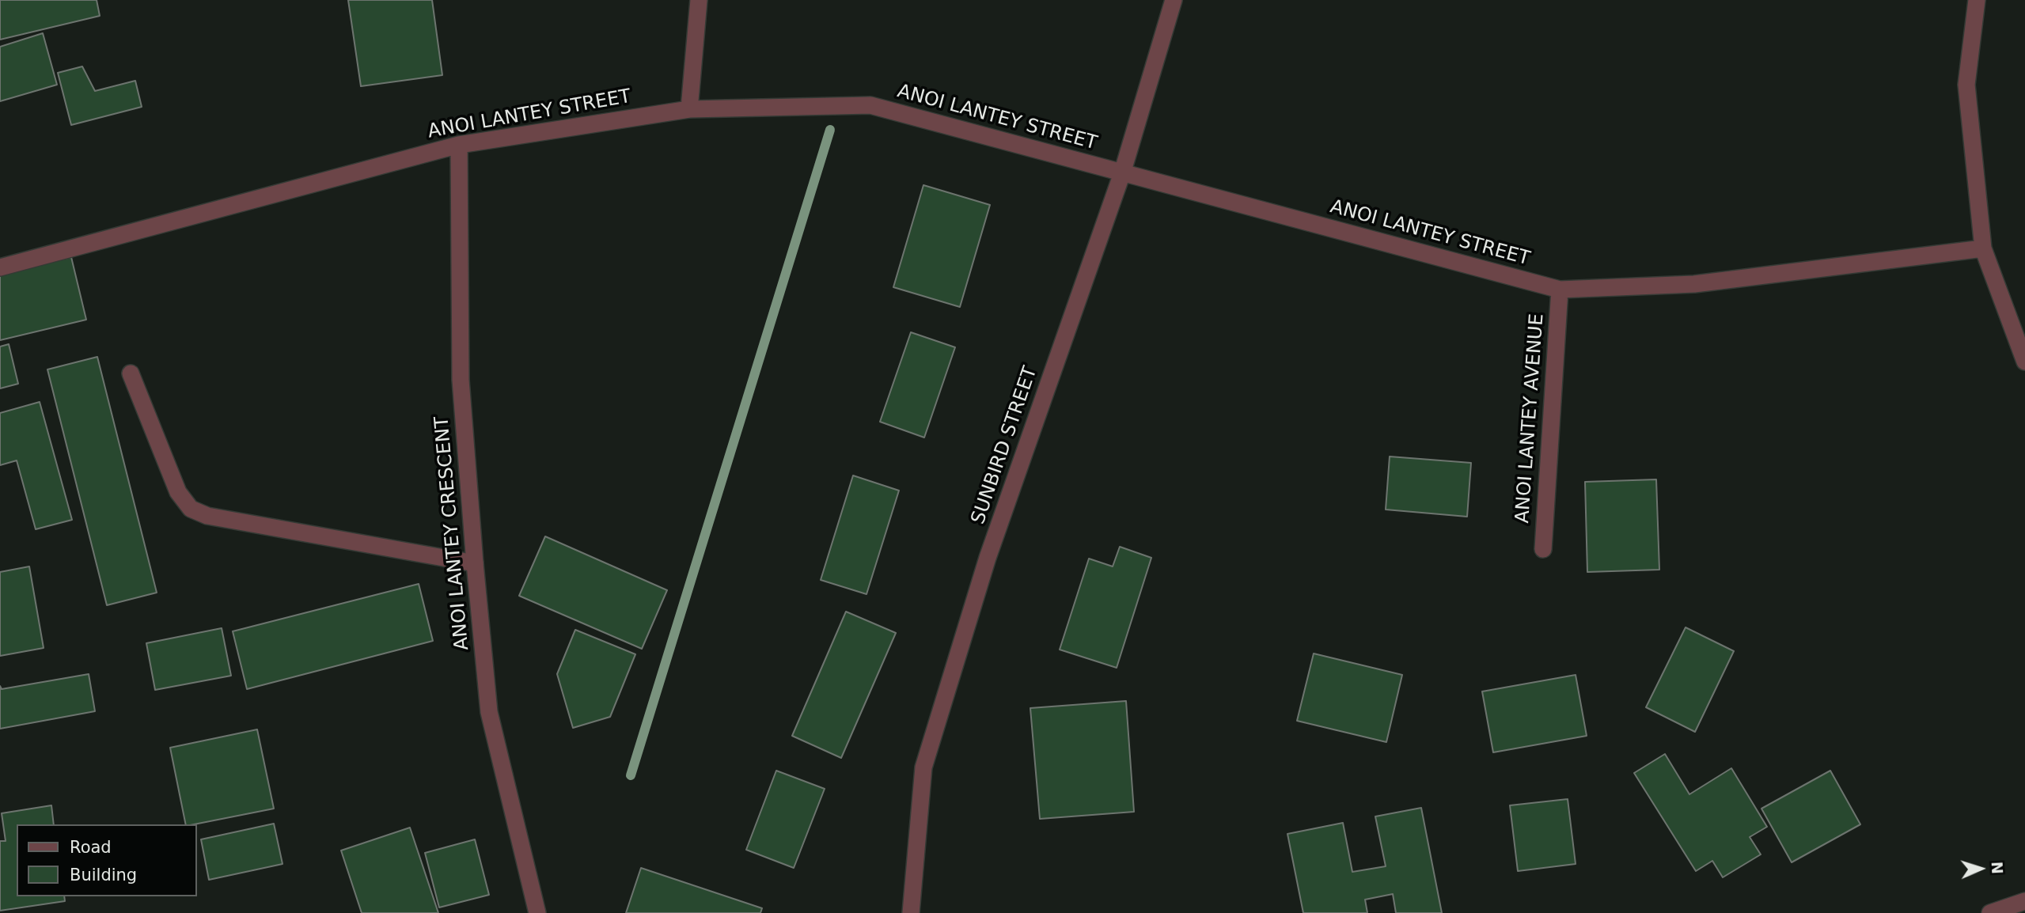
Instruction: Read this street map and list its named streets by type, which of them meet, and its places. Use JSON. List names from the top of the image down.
{
  "streets": {
    "street": [
      "ANOI LANTEY STREET",
      "ANOI LANTEY AVENUE",
      "SUNBIRD STREET",
      "ANOI LANTEY CRESCENT"
    ]
  },
  "crossings": [
    ["ANOI LANTEY STREET", "ANOI LANTEY AVENUE"],
    ["ANOI LANTEY STREET", "SUNBIRD STREET"],
    ["ANOI LANTEY STREET", "ANOI LANTEY CRESCENT"]
  ],
  "legend": ["Road", "Building"],
  "north": "right"
}
